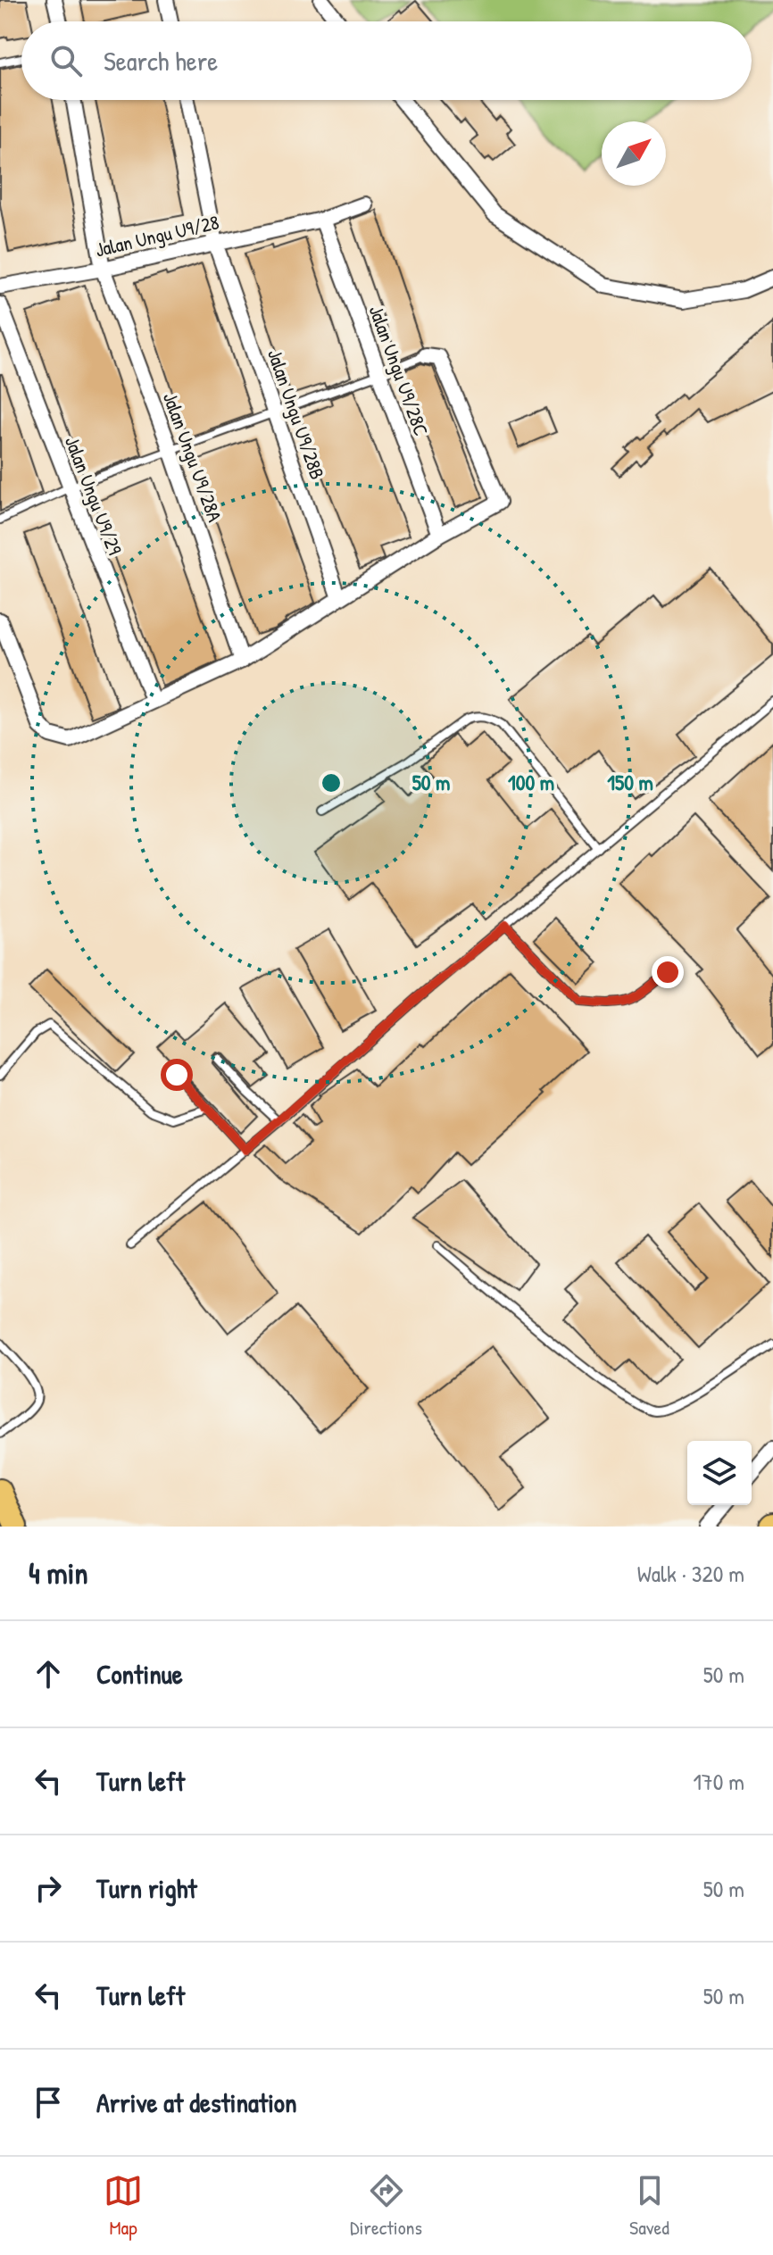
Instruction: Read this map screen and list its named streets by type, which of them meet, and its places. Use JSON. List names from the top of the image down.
{
  "streets": {
    "street": [
      "Jalan Ungu U9/28",
      "Jalan Ungu U9/28C",
      "Jalan Ungu U9/28B",
      "Jalan Ungu U9/28A",
      "Jalan Ungu U9/29"
    ]
  },
  "crossings": [
    ["Jalan Ungu U9/28", "Jalan Ungu U9/28C"],
    ["Jalan Ungu U9/28", "Jalan Ungu U9/28B"],
    ["Jalan Ungu U9/28", "Jalan Ungu U9/28A"]
  ],
  "north": "top right",
  "page": {
    "search": "Search here",
    "heading": ["4 min", "Walk · 320 m"],
    "list": [
      ["Continue", "50 m"],
      ["Turn left", "170 m"],
      ["Turn right", "50 m"],
      ["Turn left", "50 m"],
      "Arrive at destination"
    ],
    "nav": ["Map", "Directions", "Saved"]
  },
  "rings": ["50 m", "100 m", "150 m"]
}
